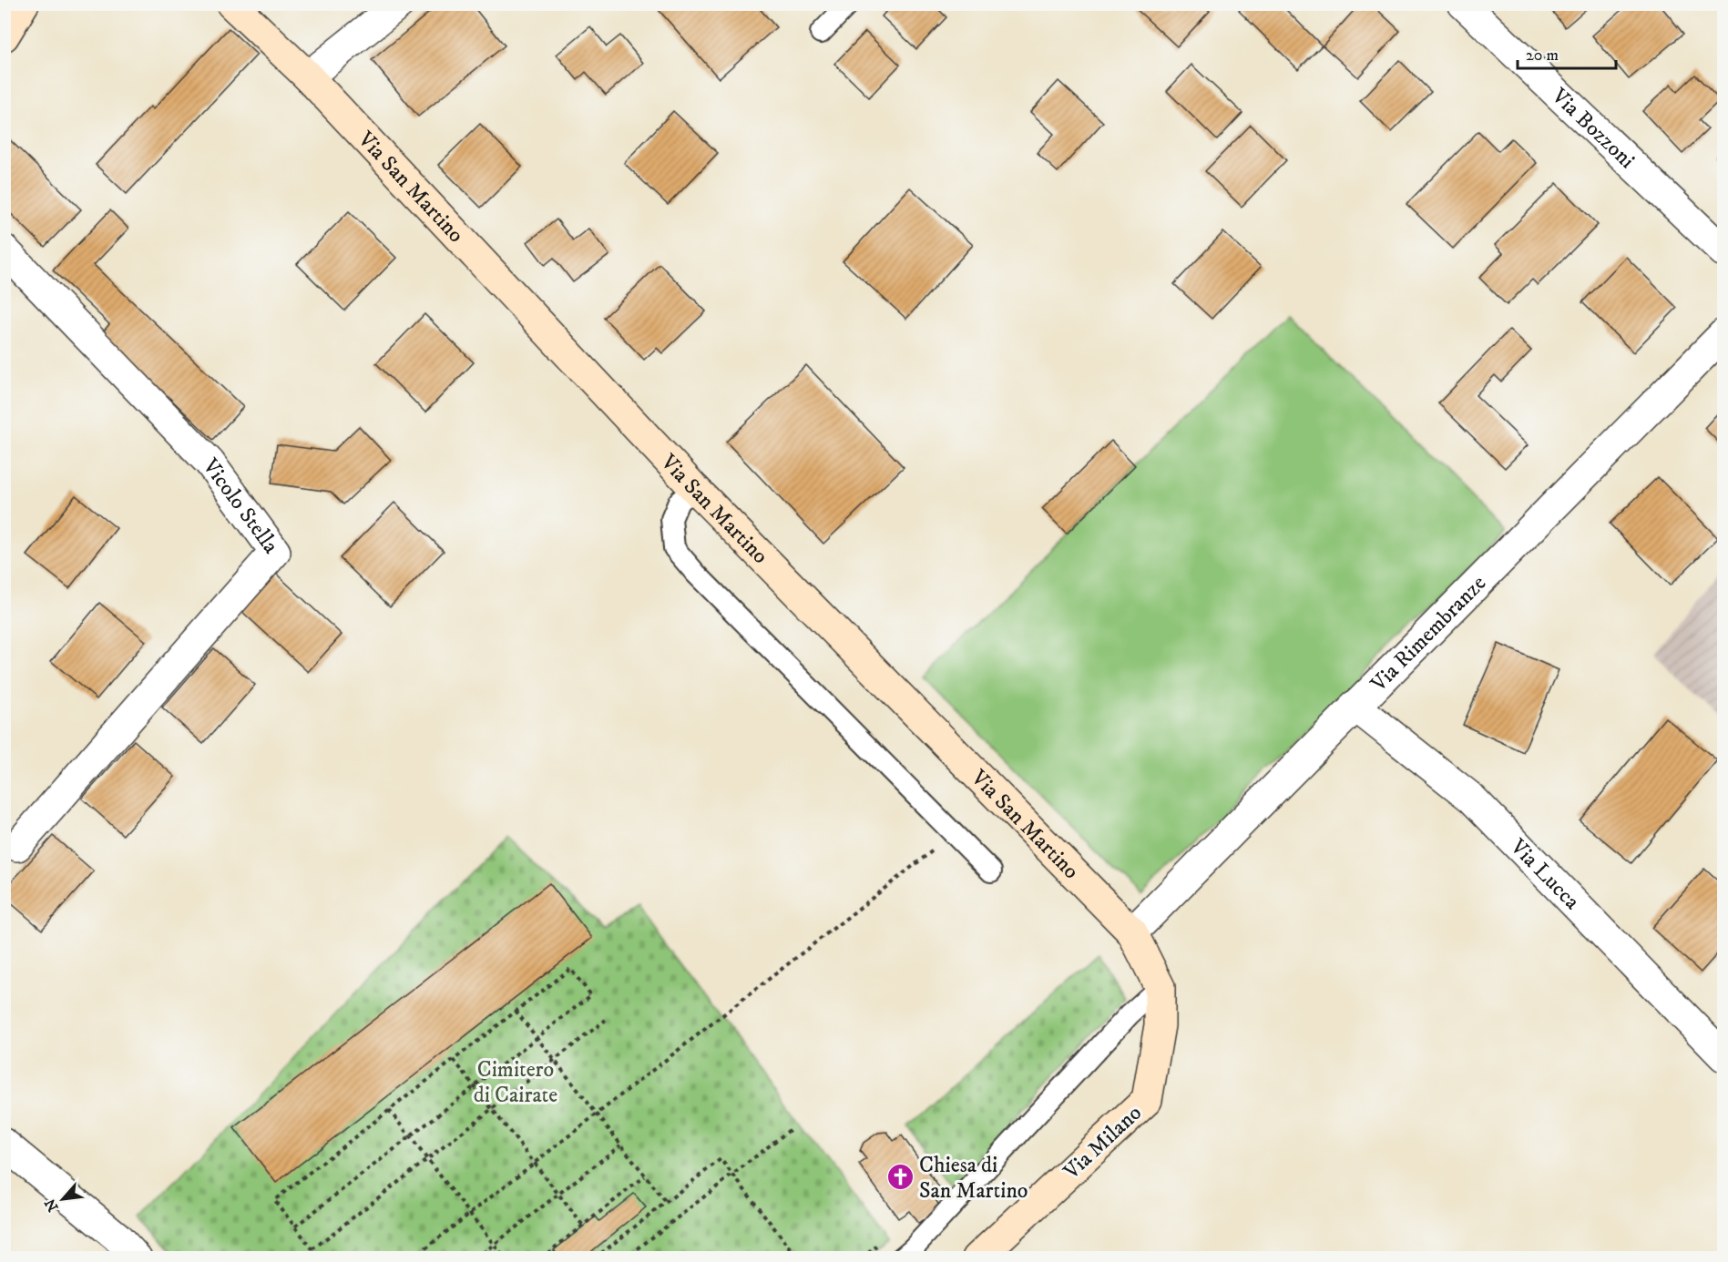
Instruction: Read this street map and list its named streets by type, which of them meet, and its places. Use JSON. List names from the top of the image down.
{
  "streets": {
    "street": [
      "Via Bozzoni",
      "Via San Martino",
      "Vicolo Stella",
      "Via Rimembranze",
      "Via Lucca",
      "Via Milano"
    ]
  },
  "crossings": [
    ["Via San Martino", "Via Rimembranze"],
    ["Via San Martino", "Via Milano"],
    ["Via Rimembranze", "Via Lucca"],
    ["Via Rimembranze", "Via Milano"]
  ],
  "parks": ["Cimitero di Cairate"],
  "places": {
    "church": ["Chiesa di San Martino"]
  },
  "scale_bar": "20 m",
  "north": "bottom left"
}
